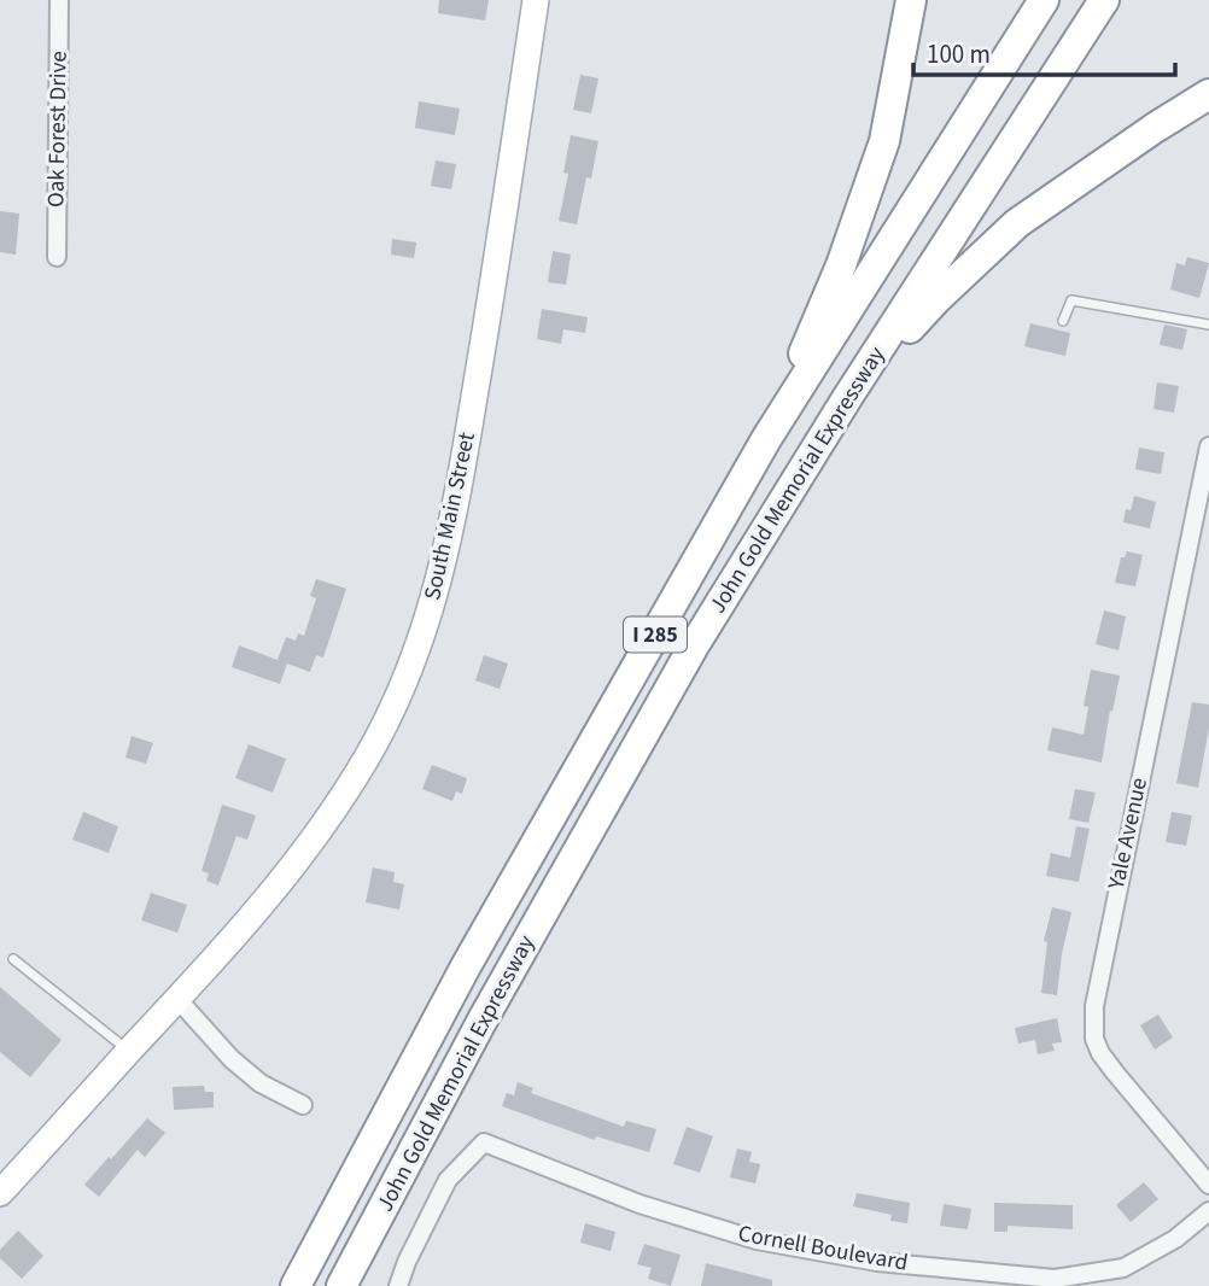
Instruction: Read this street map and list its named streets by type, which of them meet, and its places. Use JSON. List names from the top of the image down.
{
  "streets": {
    "highway": ["John Gold Memorial Expressway", "I 285"],
    "main road": ["South Main Street"],
    "street": ["Oak Forest Drive", "Yale Avenue", "Cornell Boulevard"]
  },
  "scale_bar": "100 m"
}
